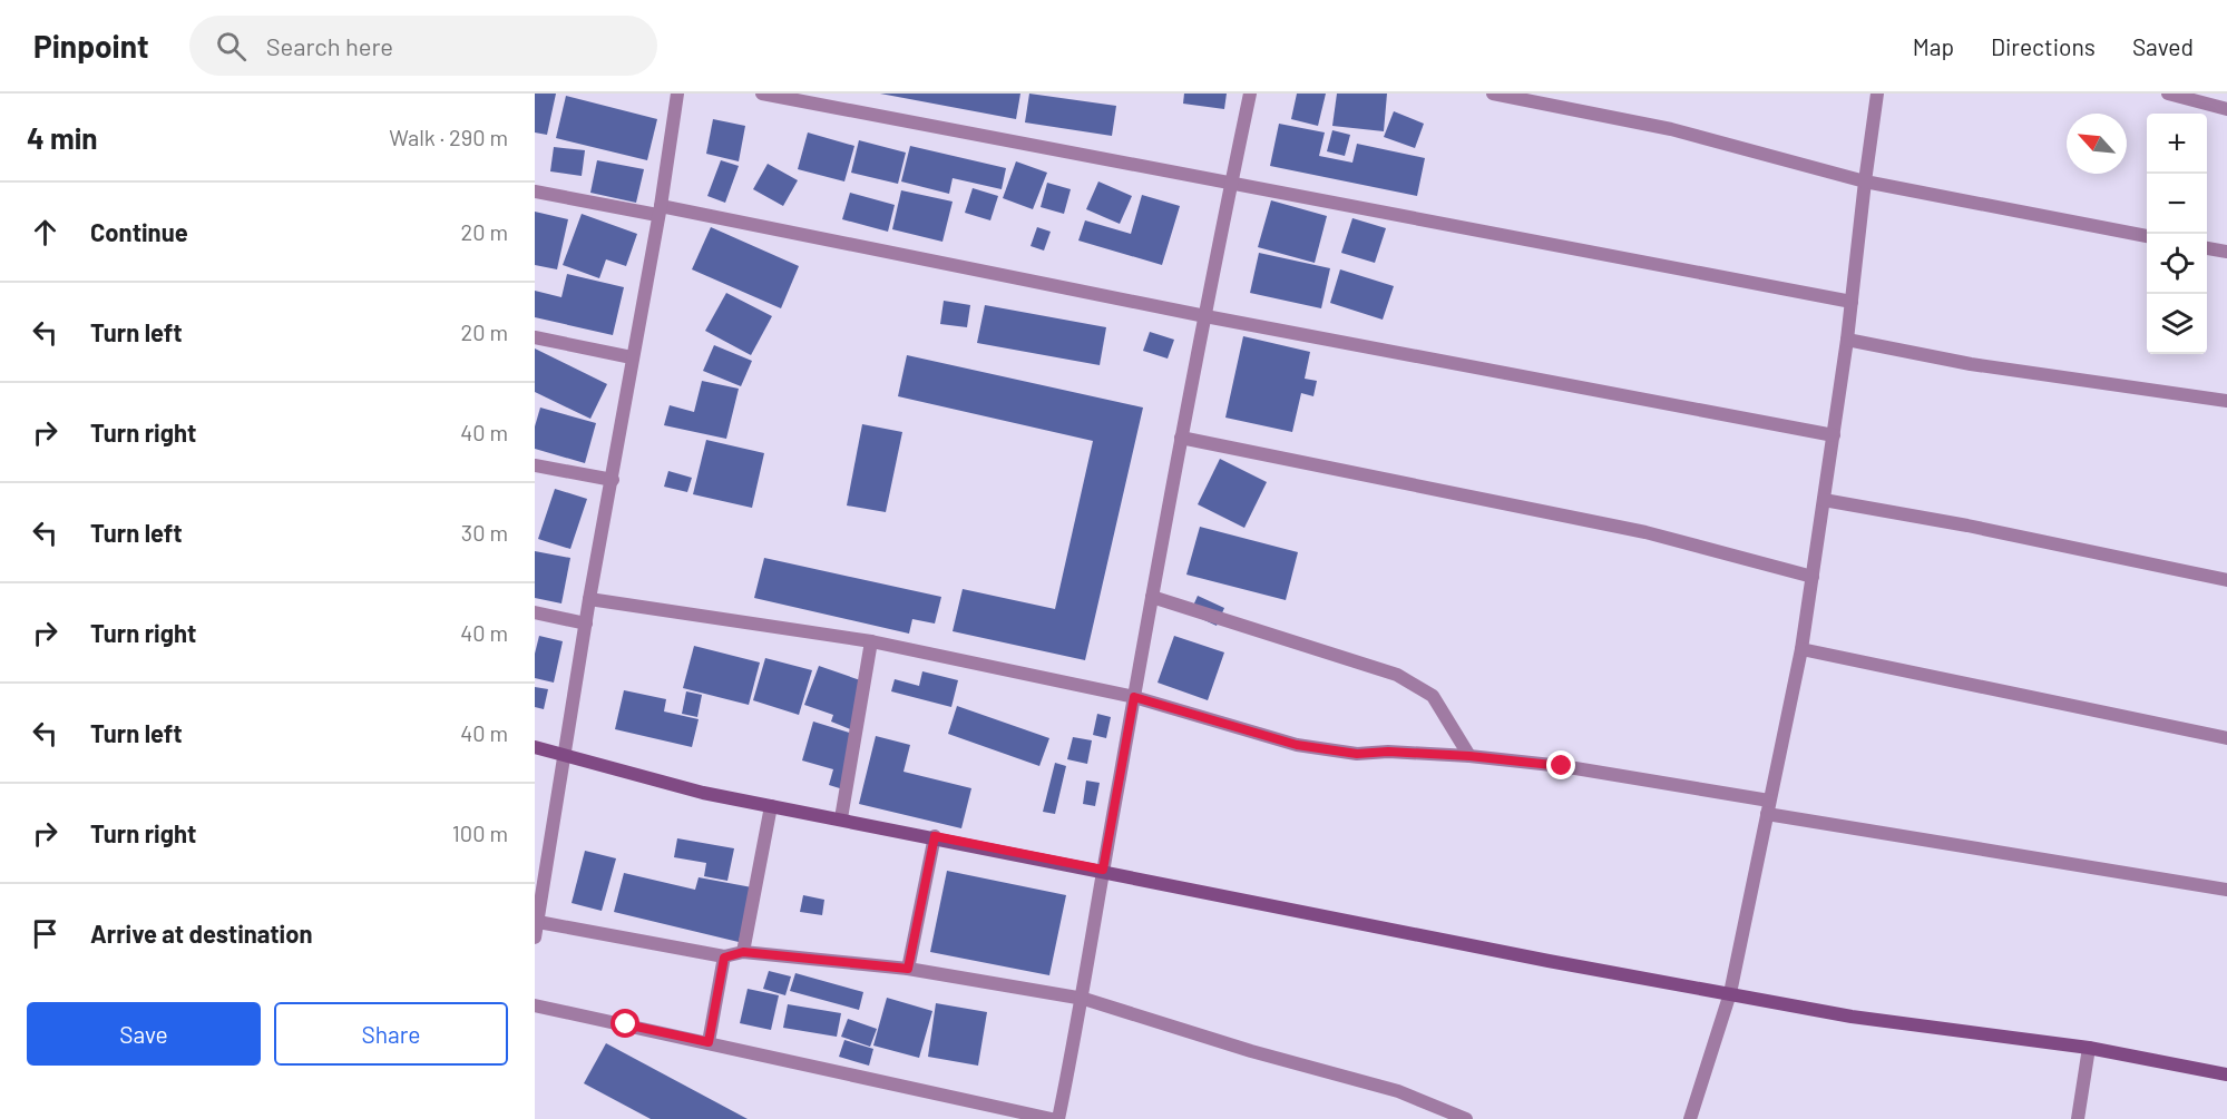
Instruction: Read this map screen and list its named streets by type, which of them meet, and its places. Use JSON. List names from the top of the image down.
{
  "north": "top left",
  "page": {
    "header": "Pinpoint",
    "search": "Search here",
    "nav": ["Map", "Directions", "Saved"],
    "heading": ["4 min", "Walk · 290 m"],
    "map_buttons": ["+", "−"],
    "list": [
      ["Continue", "20 m"],
      ["Turn left", "20 m"],
      ["Turn right", "40 m"],
      ["Turn left", "30 m"],
      ["Turn right", "40 m"],
      ["Turn left", "40 m"],
      ["Turn right", "100 m"],
      "Arrive at destination"
    ],
    "buttons": ["Save", "Share"]
  }
}
